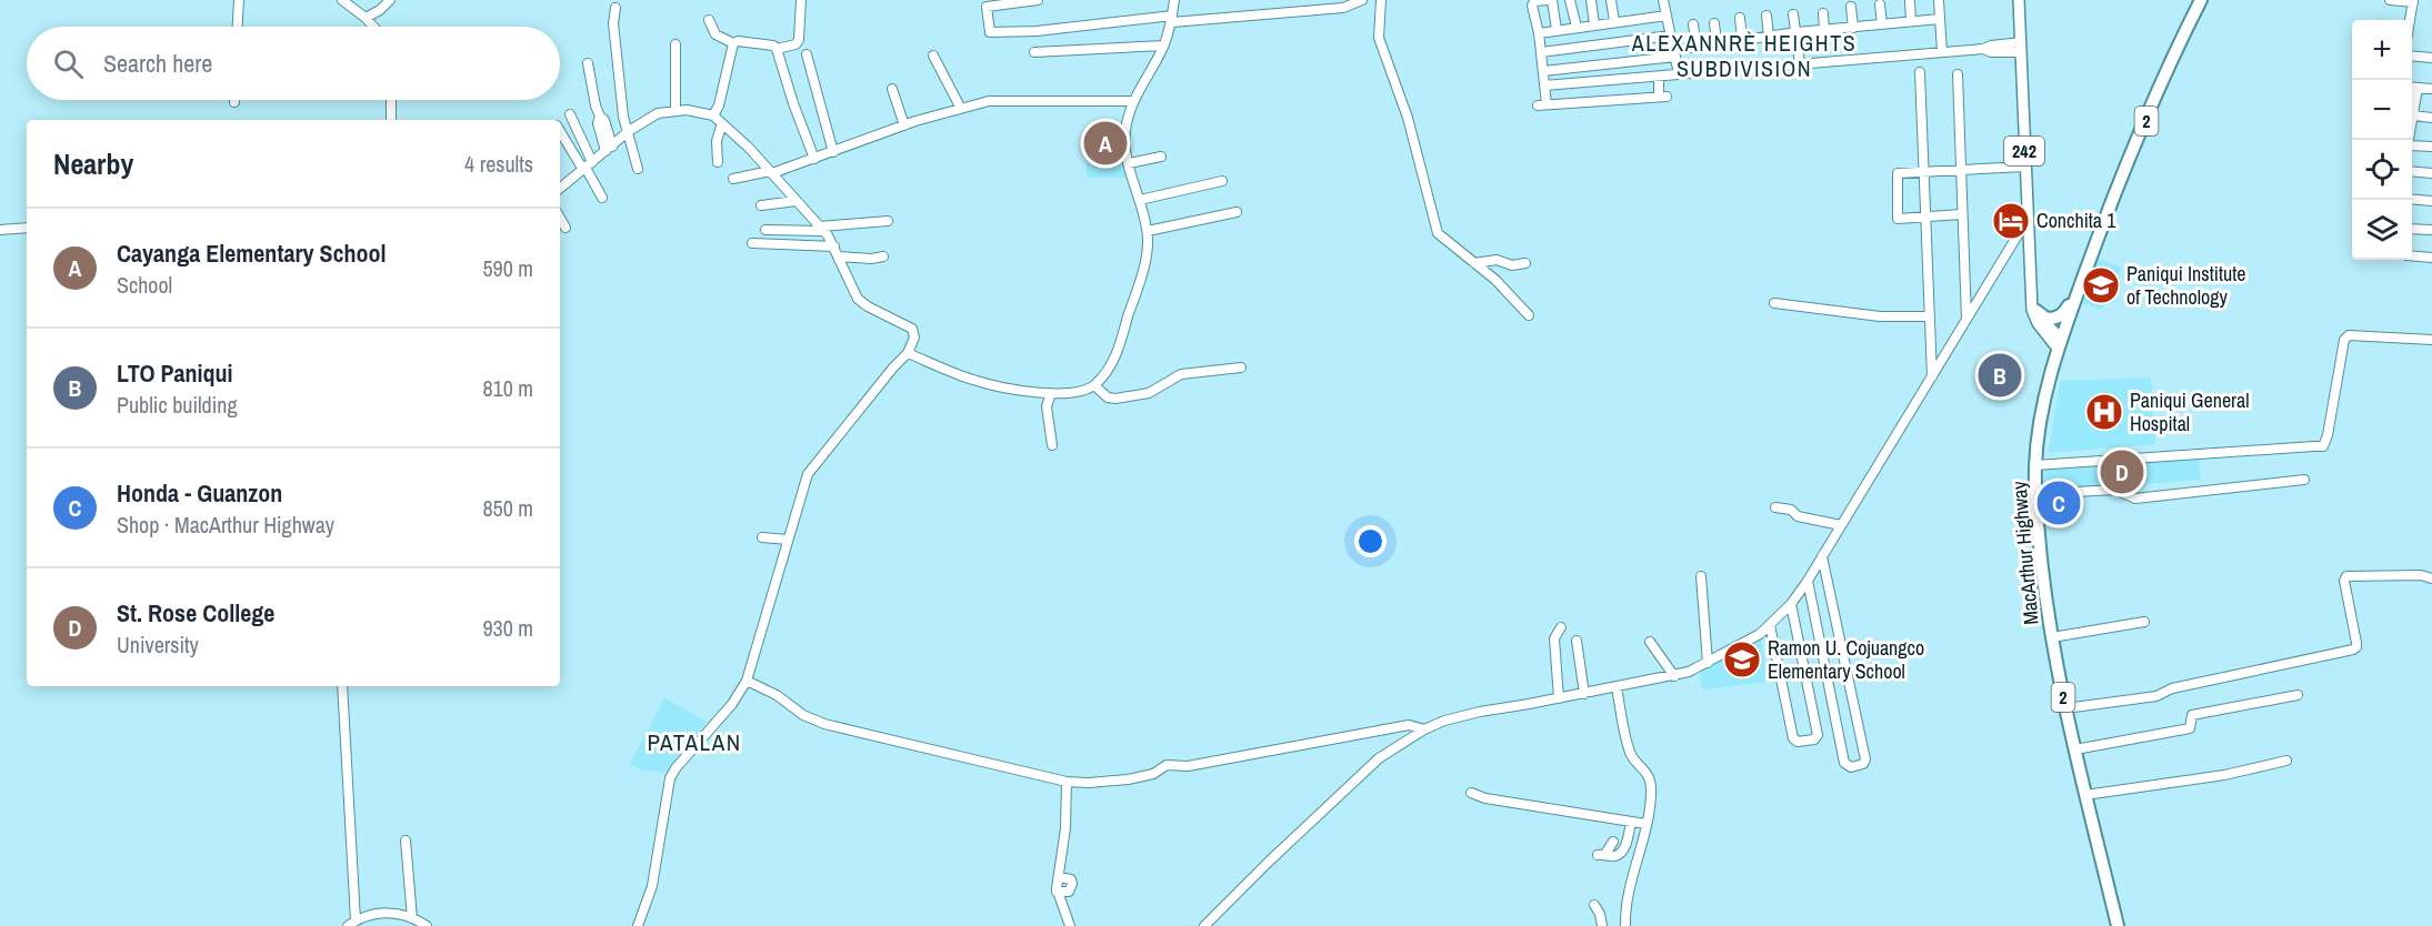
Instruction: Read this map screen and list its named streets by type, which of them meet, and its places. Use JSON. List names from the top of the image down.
{
  "streets": {
    "highway": ["2", "MacArthur Highway"],
    "main road": ["242"]
  },
  "districts": ["ALEXANNRÈ HEIGHTS SUBDIVISION", "PATALAN"],
  "places": {
    "hotel": ["Conchita 1"],
    "school or university": ["Paniqui Institute of Technology", "Ramon U. Cojuangco Elementary School"],
    "hospital": ["Paniqui General Hospital"]
  },
  "page": {
    "map_buttons": ["+", "−"],
    "search": "Search here",
    "pins": [
      "A",
      "B",
      "D",
      "C"
    ],
    "heading": ["Nearby", "4 results"],
    "list": [
      {
        "mark": "A",
        "name": "Cayanga Elementary School",
        "note": "School",
        "value": "590 m"
      },
      {
        "mark": "B",
        "name": "LTO Paniqui",
        "note": "Public building",
        "value": "810 m"
      },
      {
        "mark": "C",
        "name": "Honda - Guanzon",
        "note": "Shop · MacArthur Highway",
        "value": "850 m"
      },
      {
        "mark": "D",
        "name": "St. Rose College",
        "note": "University",
        "value": "930 m"
      }
    ]
  }
}
